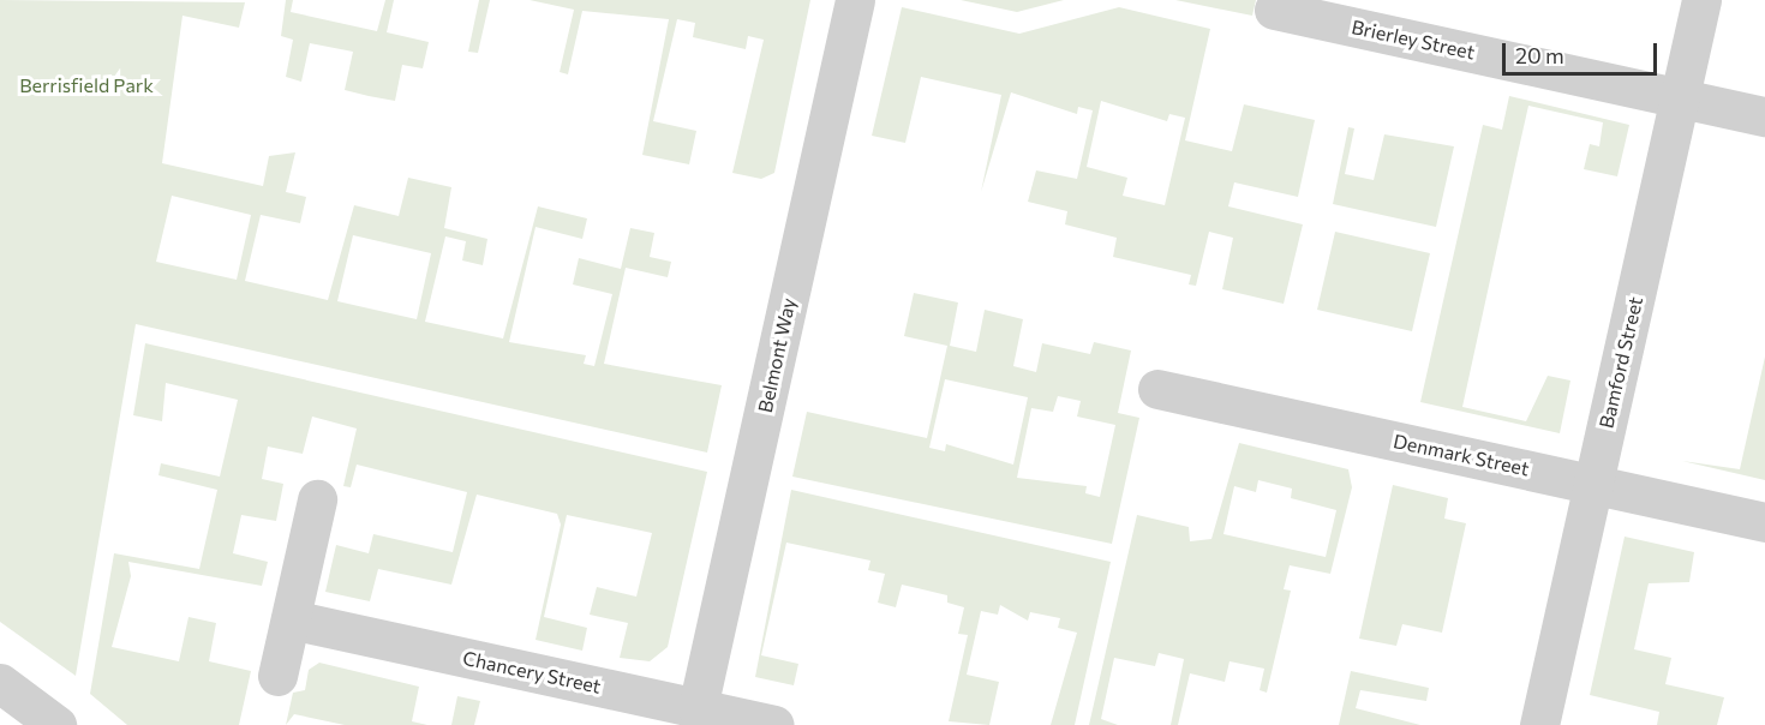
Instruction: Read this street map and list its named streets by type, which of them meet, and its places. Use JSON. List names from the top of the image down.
{
  "streets": {
    "street": [
      "Brierley Street",
      "Belmont Way",
      "Bamford Street",
      "Denmark Street",
      "Chancery Street"
    ]
  },
  "crossings": [
    ["Brierley Street", "Bamford Street"],
    ["Belmont Way", "Chancery Street"],
    ["Bamford Street", "Denmark Street"]
  ],
  "parks": ["Berrisfield Park"],
  "scale_bar": "20 m"
}
